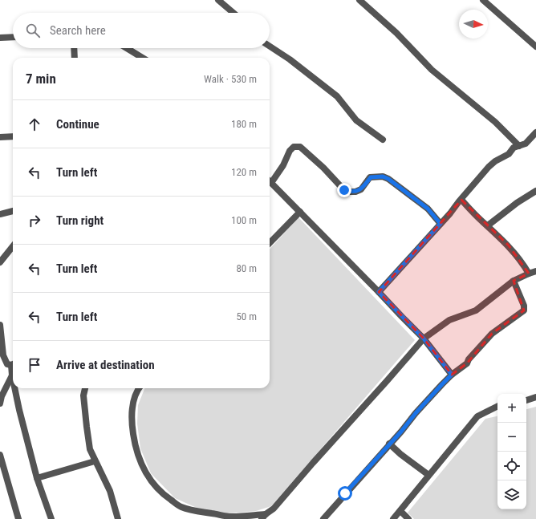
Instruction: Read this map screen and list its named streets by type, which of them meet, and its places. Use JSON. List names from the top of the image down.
{
  "north": "right",
  "page": {
    "search": "Search here",
    "heading": ["7 min", "Walk · 530 m"],
    "list": [
      ["Continue", "180 m"],
      ["Turn left", "120 m"],
      ["Turn right", "100 m"],
      ["Turn left", "80 m"],
      ["Turn left", "50 m"],
      "Arrive at destination"
    ],
    "map_buttons": ["+", "−"]
  }
}
